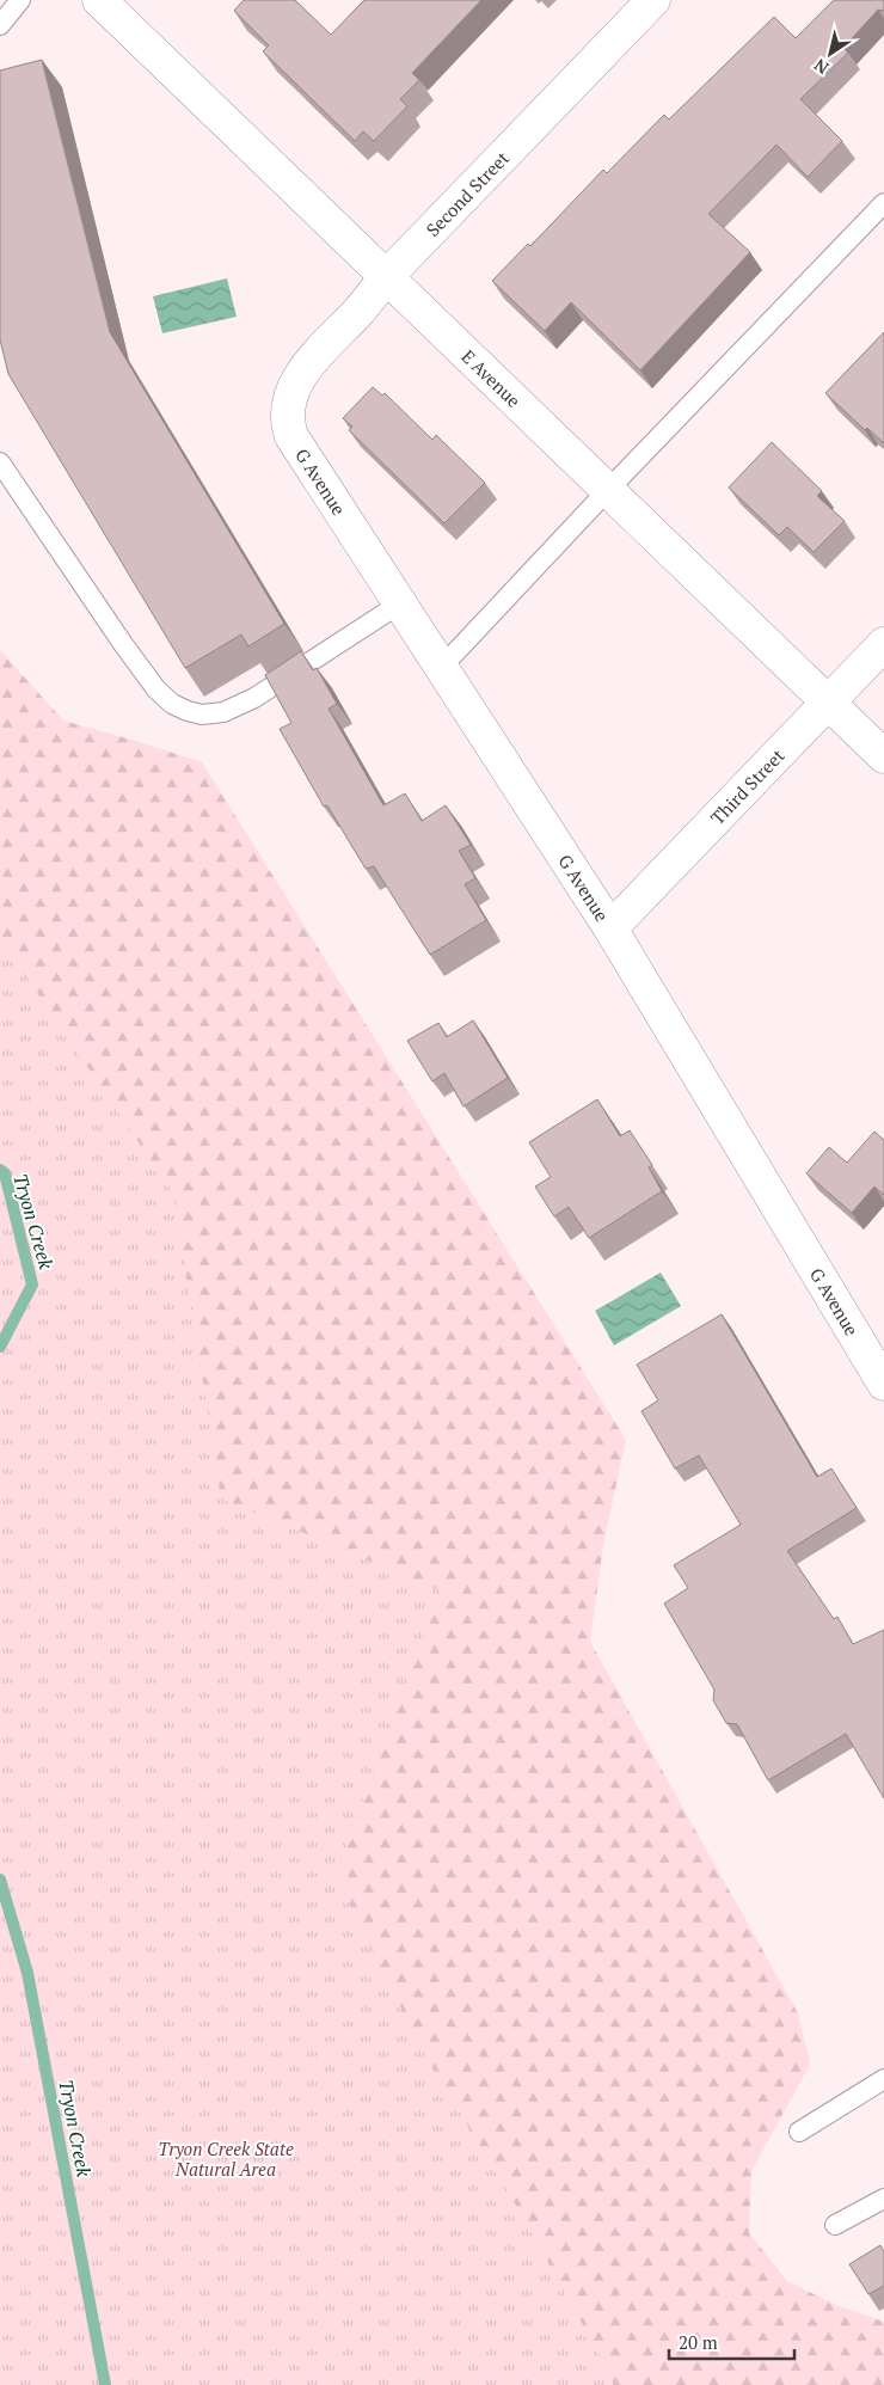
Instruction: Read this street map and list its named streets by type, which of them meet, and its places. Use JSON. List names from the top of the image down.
{
  "streets": {
    "street": [
      "Second Street",
      "E Avenue",
      "G Avenue",
      "Third Street"
    ]
  },
  "crossings": [
    ["Second Street", "E Avenue"],
    ["Second Street", "G Avenue"],
    ["E Avenue", "Third Street"],
    ["G Avenue", "Third Street"]
  ],
  "water": ["Tryon Creek"],
  "parks": ["Tryon Creek State Natural Area"],
  "scale_bar": "20 m",
  "north": "bottom left"
}
